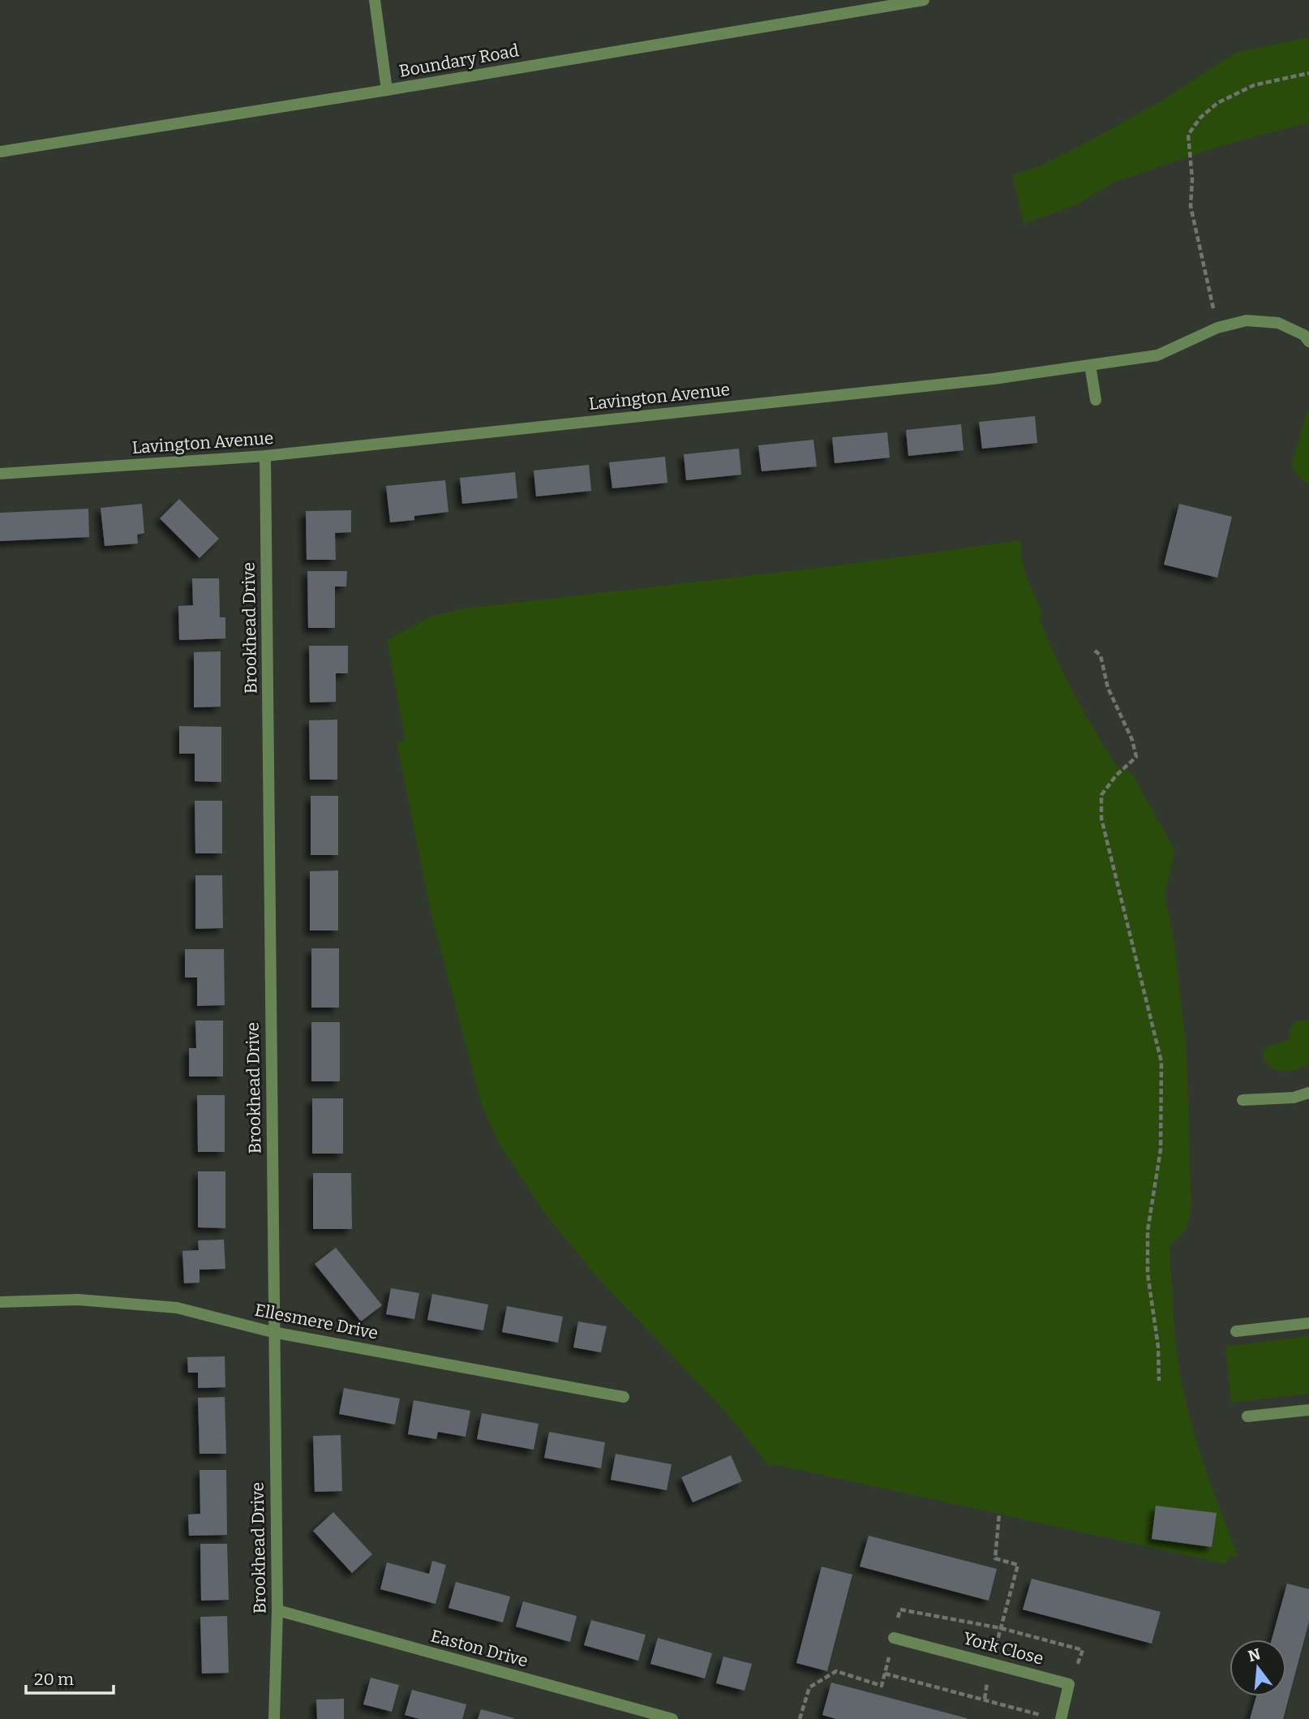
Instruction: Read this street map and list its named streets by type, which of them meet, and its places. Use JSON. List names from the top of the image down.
{
  "streets": {
    "street": [
      "Boundary Road",
      "Lavington Avenue",
      "Brookhead Drive",
      "Ellesmere Drive",
      "Easton Drive",
      "York Close"
    ]
  },
  "crossings": [
    ["Lavington Avenue", "Brookhead Drive"],
    ["Brookhead Drive", "Ellesmere Drive"],
    ["Brookhead Drive", "Easton Drive"]
  ],
  "scale_bar": "20 m",
  "north": "top"
}
